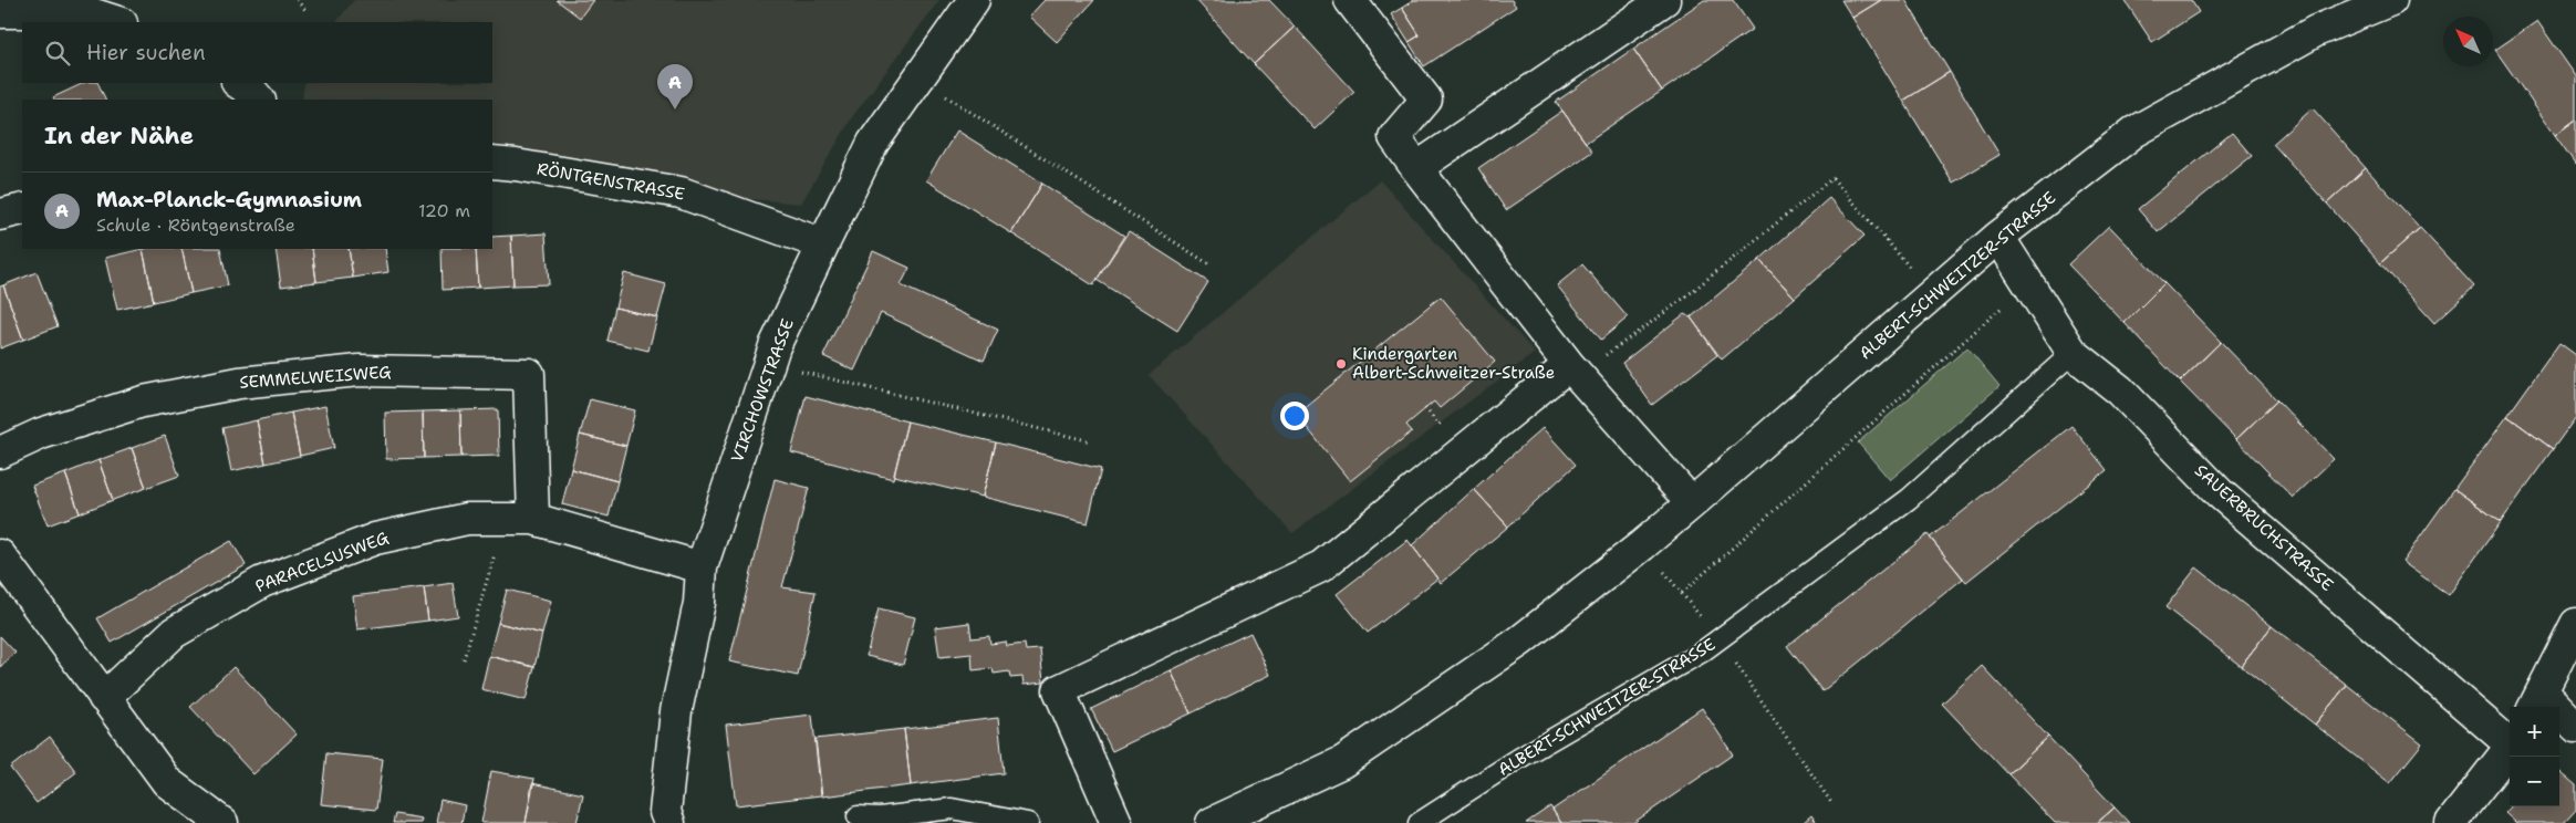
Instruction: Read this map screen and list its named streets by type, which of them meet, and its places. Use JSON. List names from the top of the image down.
{
  "streets": {
    "street": [
      "RÖNTGENSTRASSE",
      "ALBERT-SCHWEITZER-STRASSE",
      "SEMMELWEISWEG",
      "VIRCHOWSTRASSE",
      "SAUERBRUCHSTRASSE",
      "PARACELSUSWEG"
    ]
  },
  "crossings": [
    ["RÖNTGENSTRASSE", "VIRCHOWSTRASSE"],
    ["ALBERT-SCHWEITZER-STRASSE", "SAUERBRUCHSTRASSE"],
    ["SEMMELWEISWEG", "PARACELSUSWEG"],
    ["VIRCHOWSTRASSE", "PARACELSUSWEG"]
  ],
  "places": ["Kindergarten Albert-Schweitzer-Straße"],
  "north": "top left",
  "page": {
    "search": "Hier suchen",
    "pins": "A",
    "heading": "In der Nähe",
    "list": [
      {
        "mark": "A",
        "name": "Max-Planck-Gymnasium",
        "note": "Schule · Röntgenstraße",
        "value": "120 m"
      }
    ],
    "map_buttons": ["+", "−"]
  }
}
